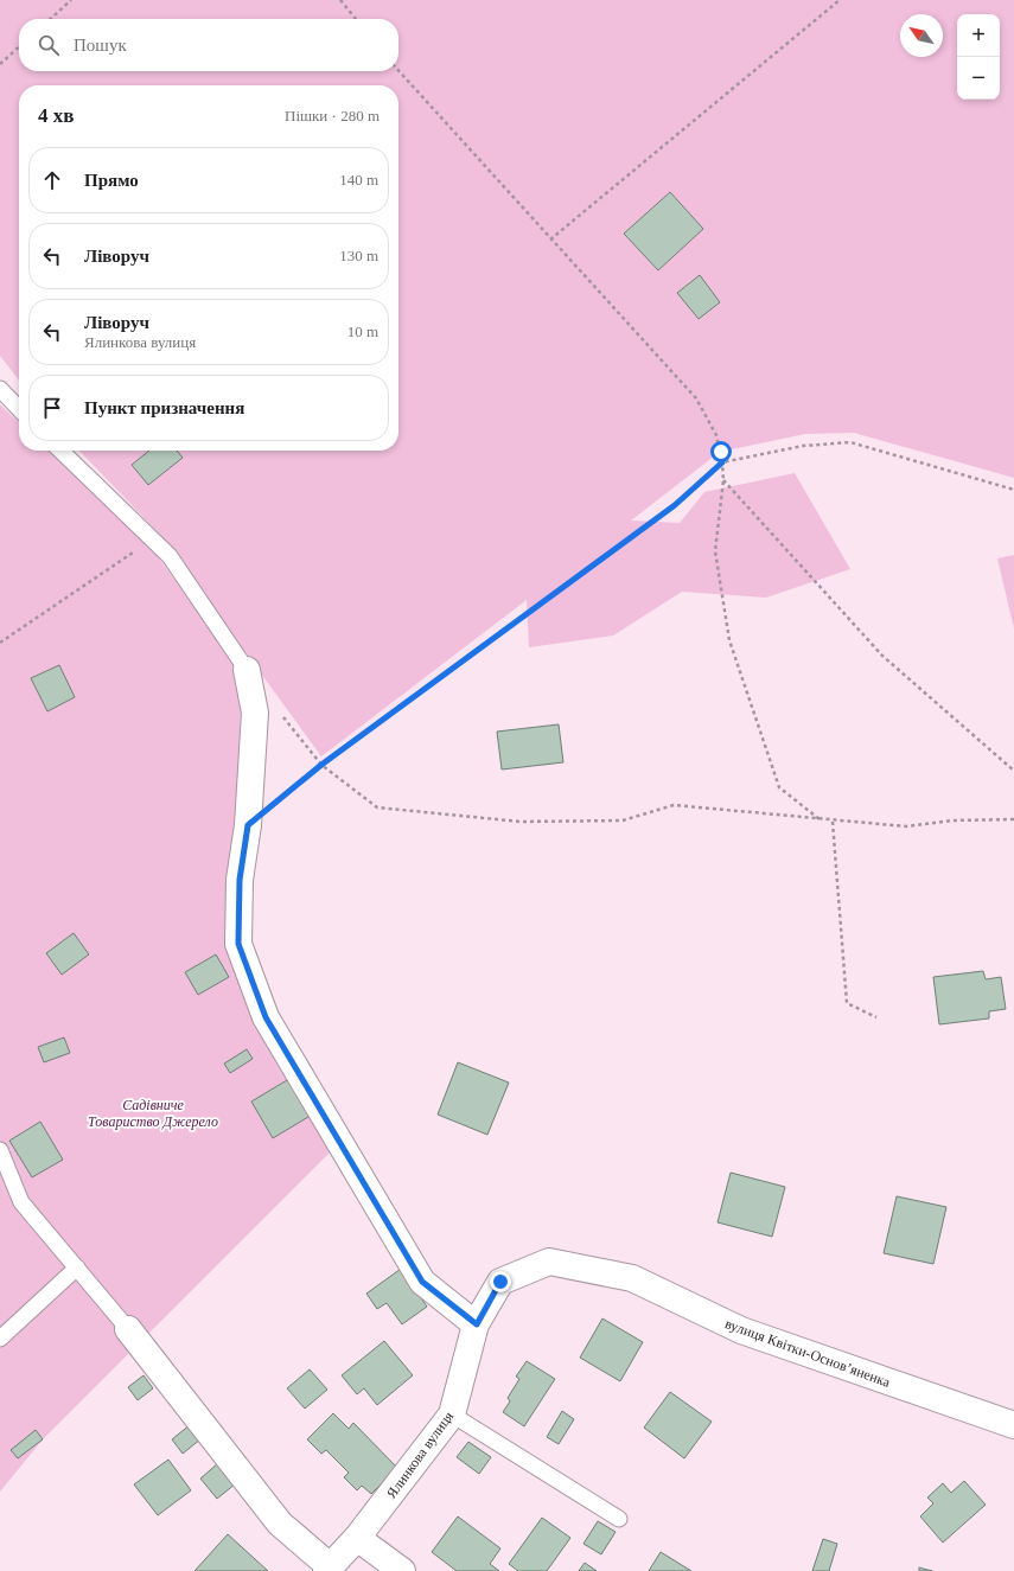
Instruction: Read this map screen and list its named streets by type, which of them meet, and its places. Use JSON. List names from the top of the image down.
{
  "streets": {
    "street": ["вулиця Квітки-Основʼяненка", "Ялинкова вулиця"]
  },
  "crossings": [
    ["вулиця Квітки-Основʼяненка", "Ялинкова вулиця"]
  ],
  "parks": ["Садівниче Товариство Джерело"],
  "north": "top left",
  "page": {
    "map_buttons": ["+", "−"],
    "search": "Пошук",
    "heading": ["4 хв", "Пішки · 280 m"],
    "list": [
      ["Прямо", "140 m"],
      ["Ліворуч", "130 m"],
      ["Ліворуч", "Ялинкова вулиця", "10 m"],
      "Пункт призначення"
    ]
  }
}
